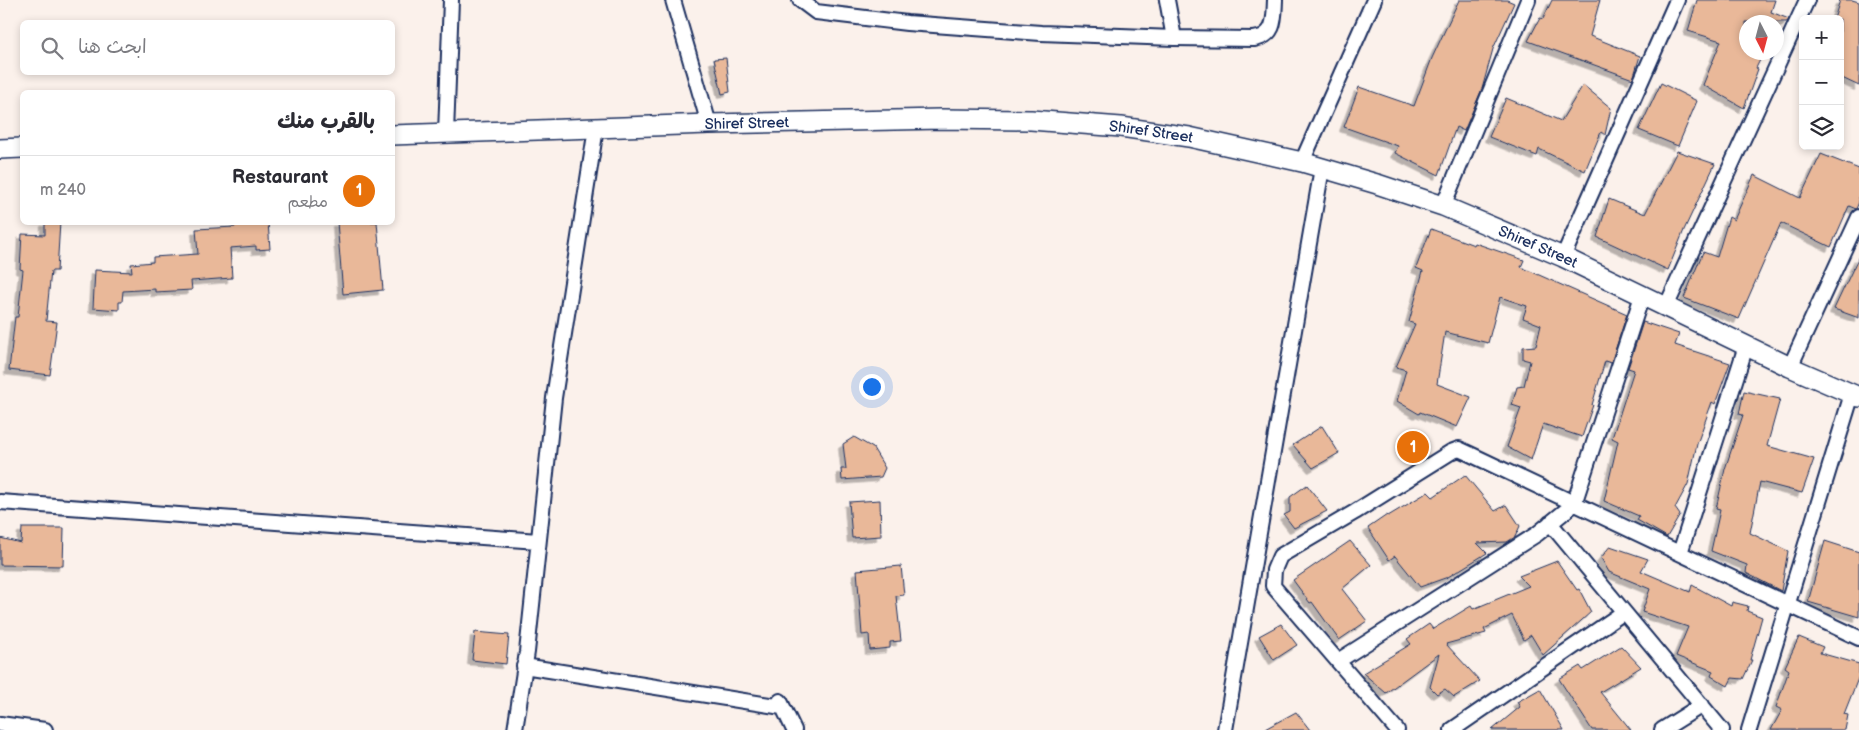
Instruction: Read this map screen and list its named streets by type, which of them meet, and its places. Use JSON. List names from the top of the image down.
{
  "streets": {
    "main road": ["Shiref Street"]
  },
  "north": "bottom",
  "page": {
    "map_buttons": ["+", "−"],
    "search": "ابحث هنا",
    "heading": "بالقرب منك",
    "list": [
      {
        "mark": "1",
        "name": "Restaurant",
        "note": "مطعم",
        "value": "240 m"
      }
    ],
    "pins": "1"
  }
}
